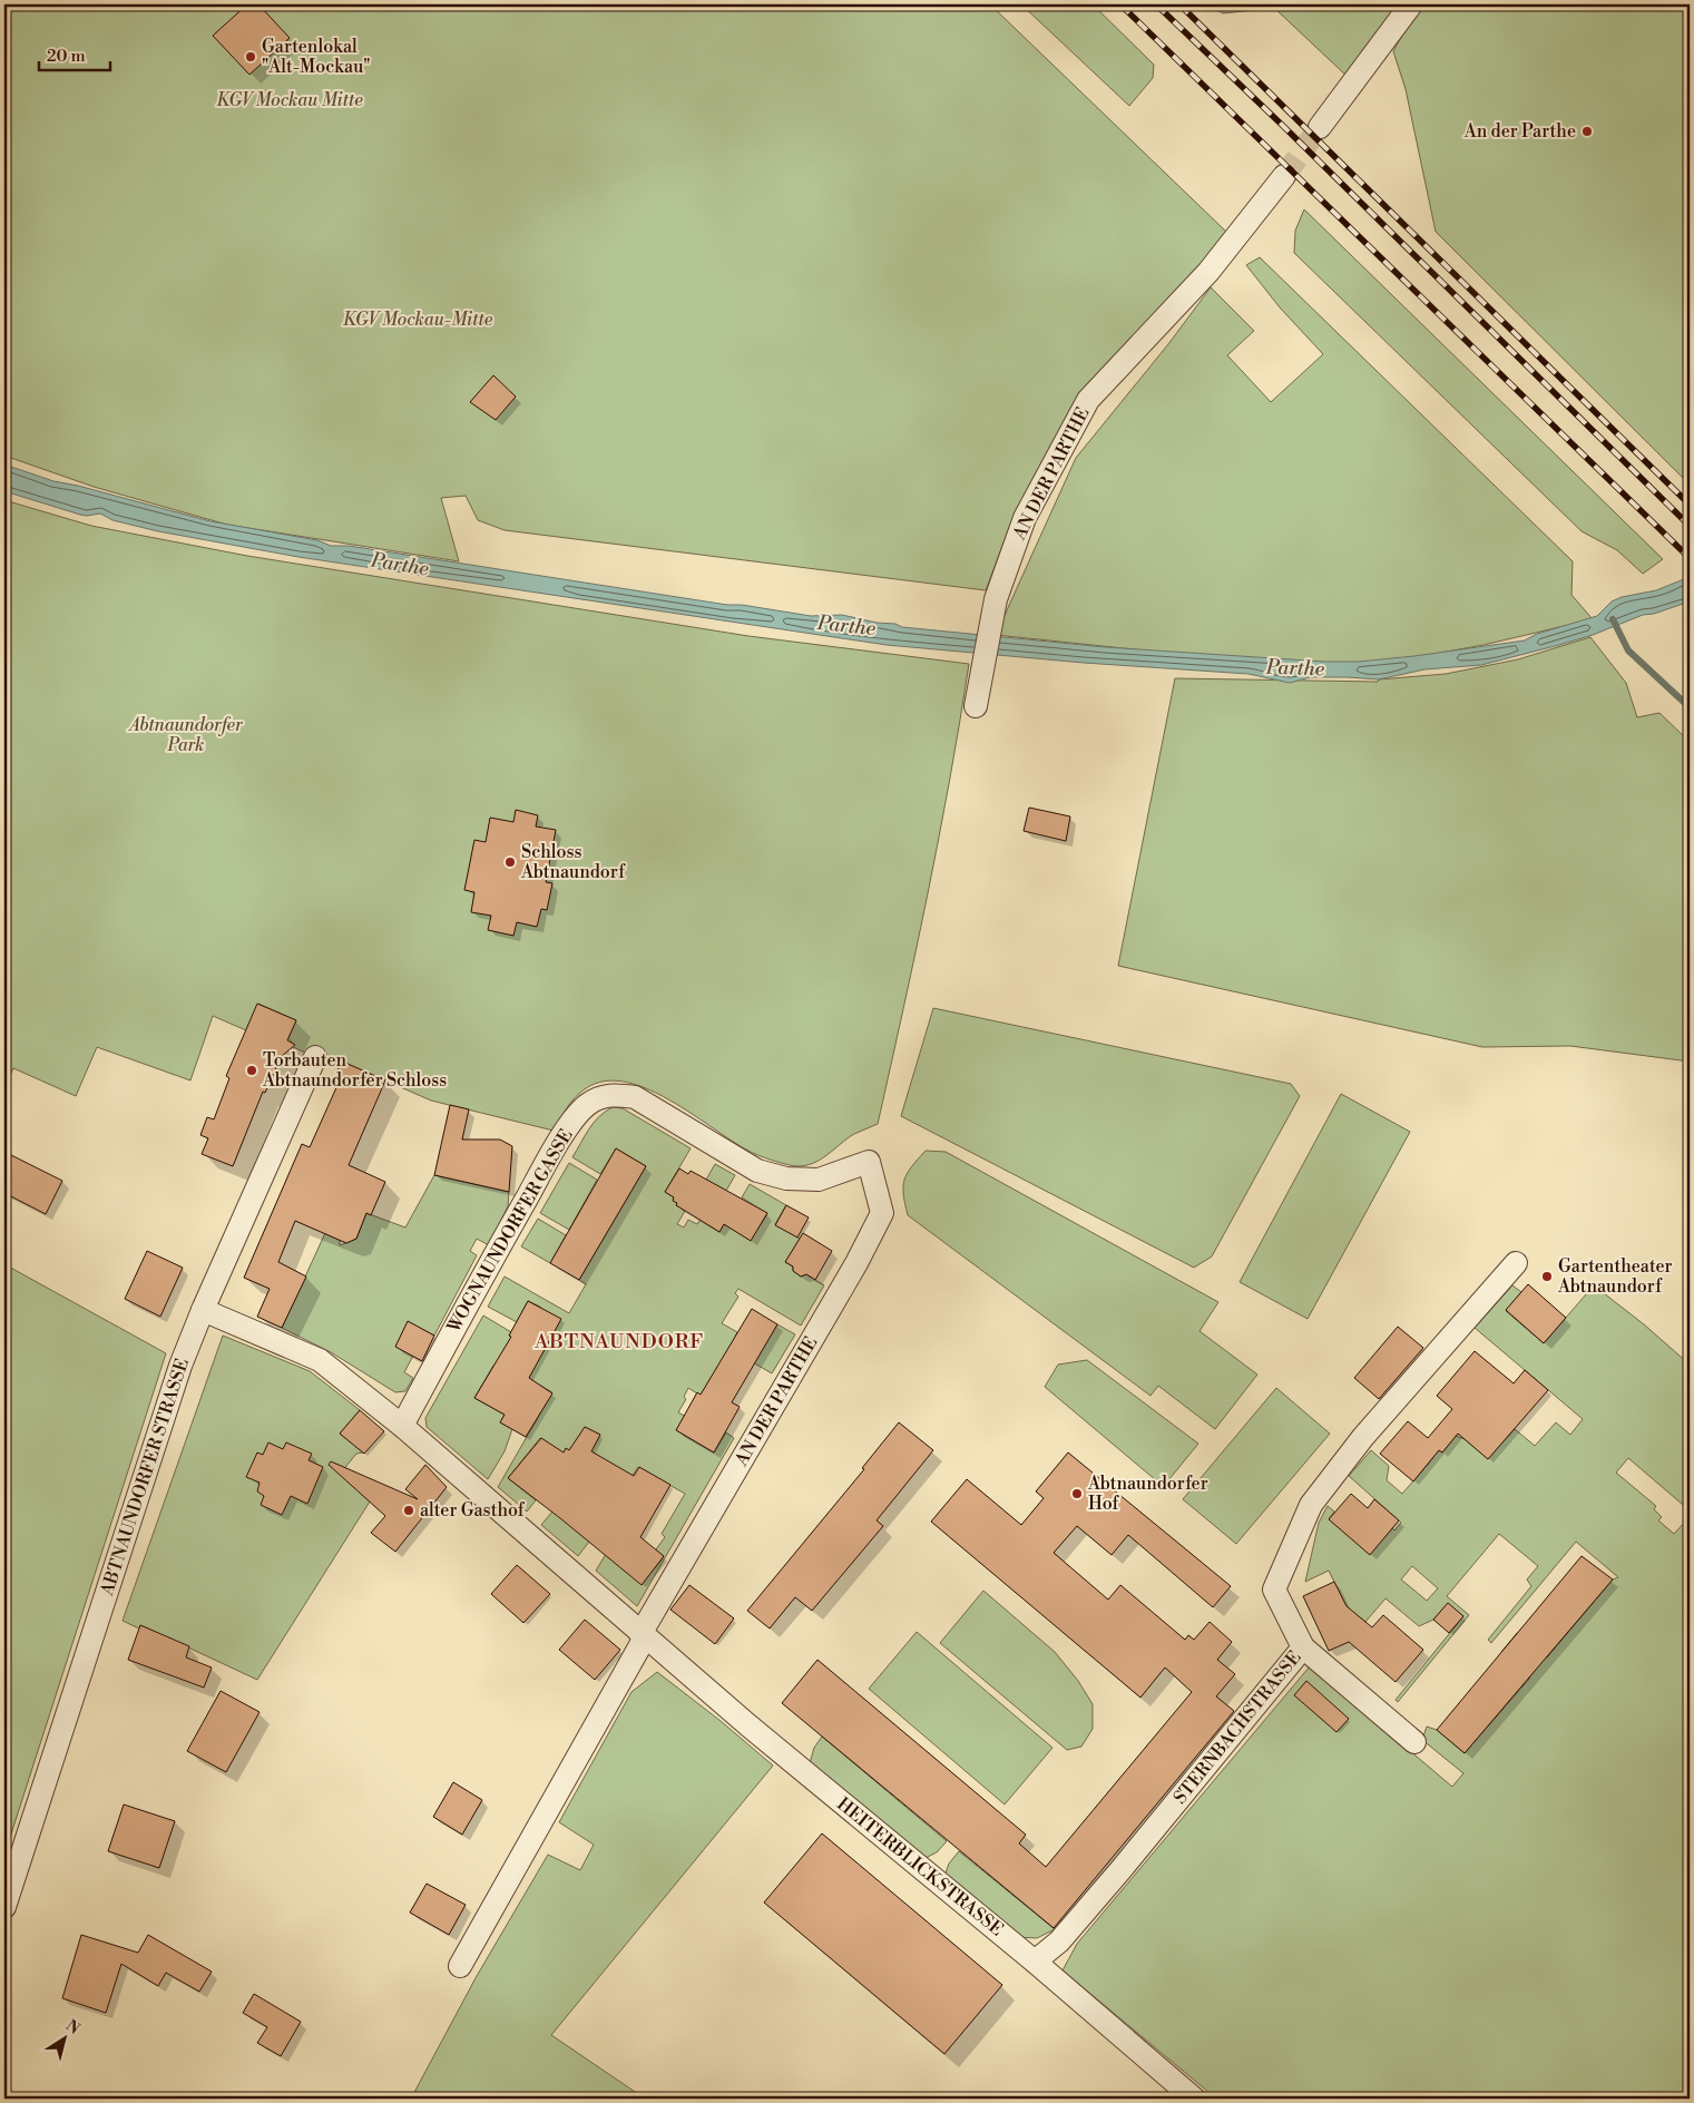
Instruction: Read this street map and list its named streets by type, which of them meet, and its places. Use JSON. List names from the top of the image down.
{
  "streets": {
    "street": [
      "AN DER PARTHE",
      "WOGNAUNDORFER GASSE",
      "ABTNAUNDORFER STRASSE",
      "STERNBACHSTRASSE",
      "HEITERBLICKSTRASSE"
    ]
  },
  "crossings": [
    ["AN DER PARTHE", "WOGNAUNDORFER GASSE"],
    ["AN DER PARTHE", "HEITERBLICKSTRASSE"],
    ["WOGNAUNDORFER GASSE", "HEITERBLICKSTRASSE"],
    ["ABTNAUNDORFER STRASSE", "HEITERBLICKSTRASSE"],
    ["STERNBACHSTRASSE", "HEITERBLICKSTRASSE"]
  ],
  "districts": ["ABTNAUNDORF"],
  "water": ["Parthe"],
  "parks": ["KGV Mockau Mitte", "KGV Mockau-Mitte", "Abtnaundorfer Park"],
  "places": [
    "Gartenlokal \"Alt-Mockau\"",
    "An der Parthe",
    "Schloss Abtnaundorf",
    "Torbauten Abtnaundorfer Schloss",
    "Gartentheater Abtnaundorf",
    "Abtnaundorfer Hof",
    "alter Gasthof"
  ],
  "scale_bar": "20 m",
  "north": "top right"
}
